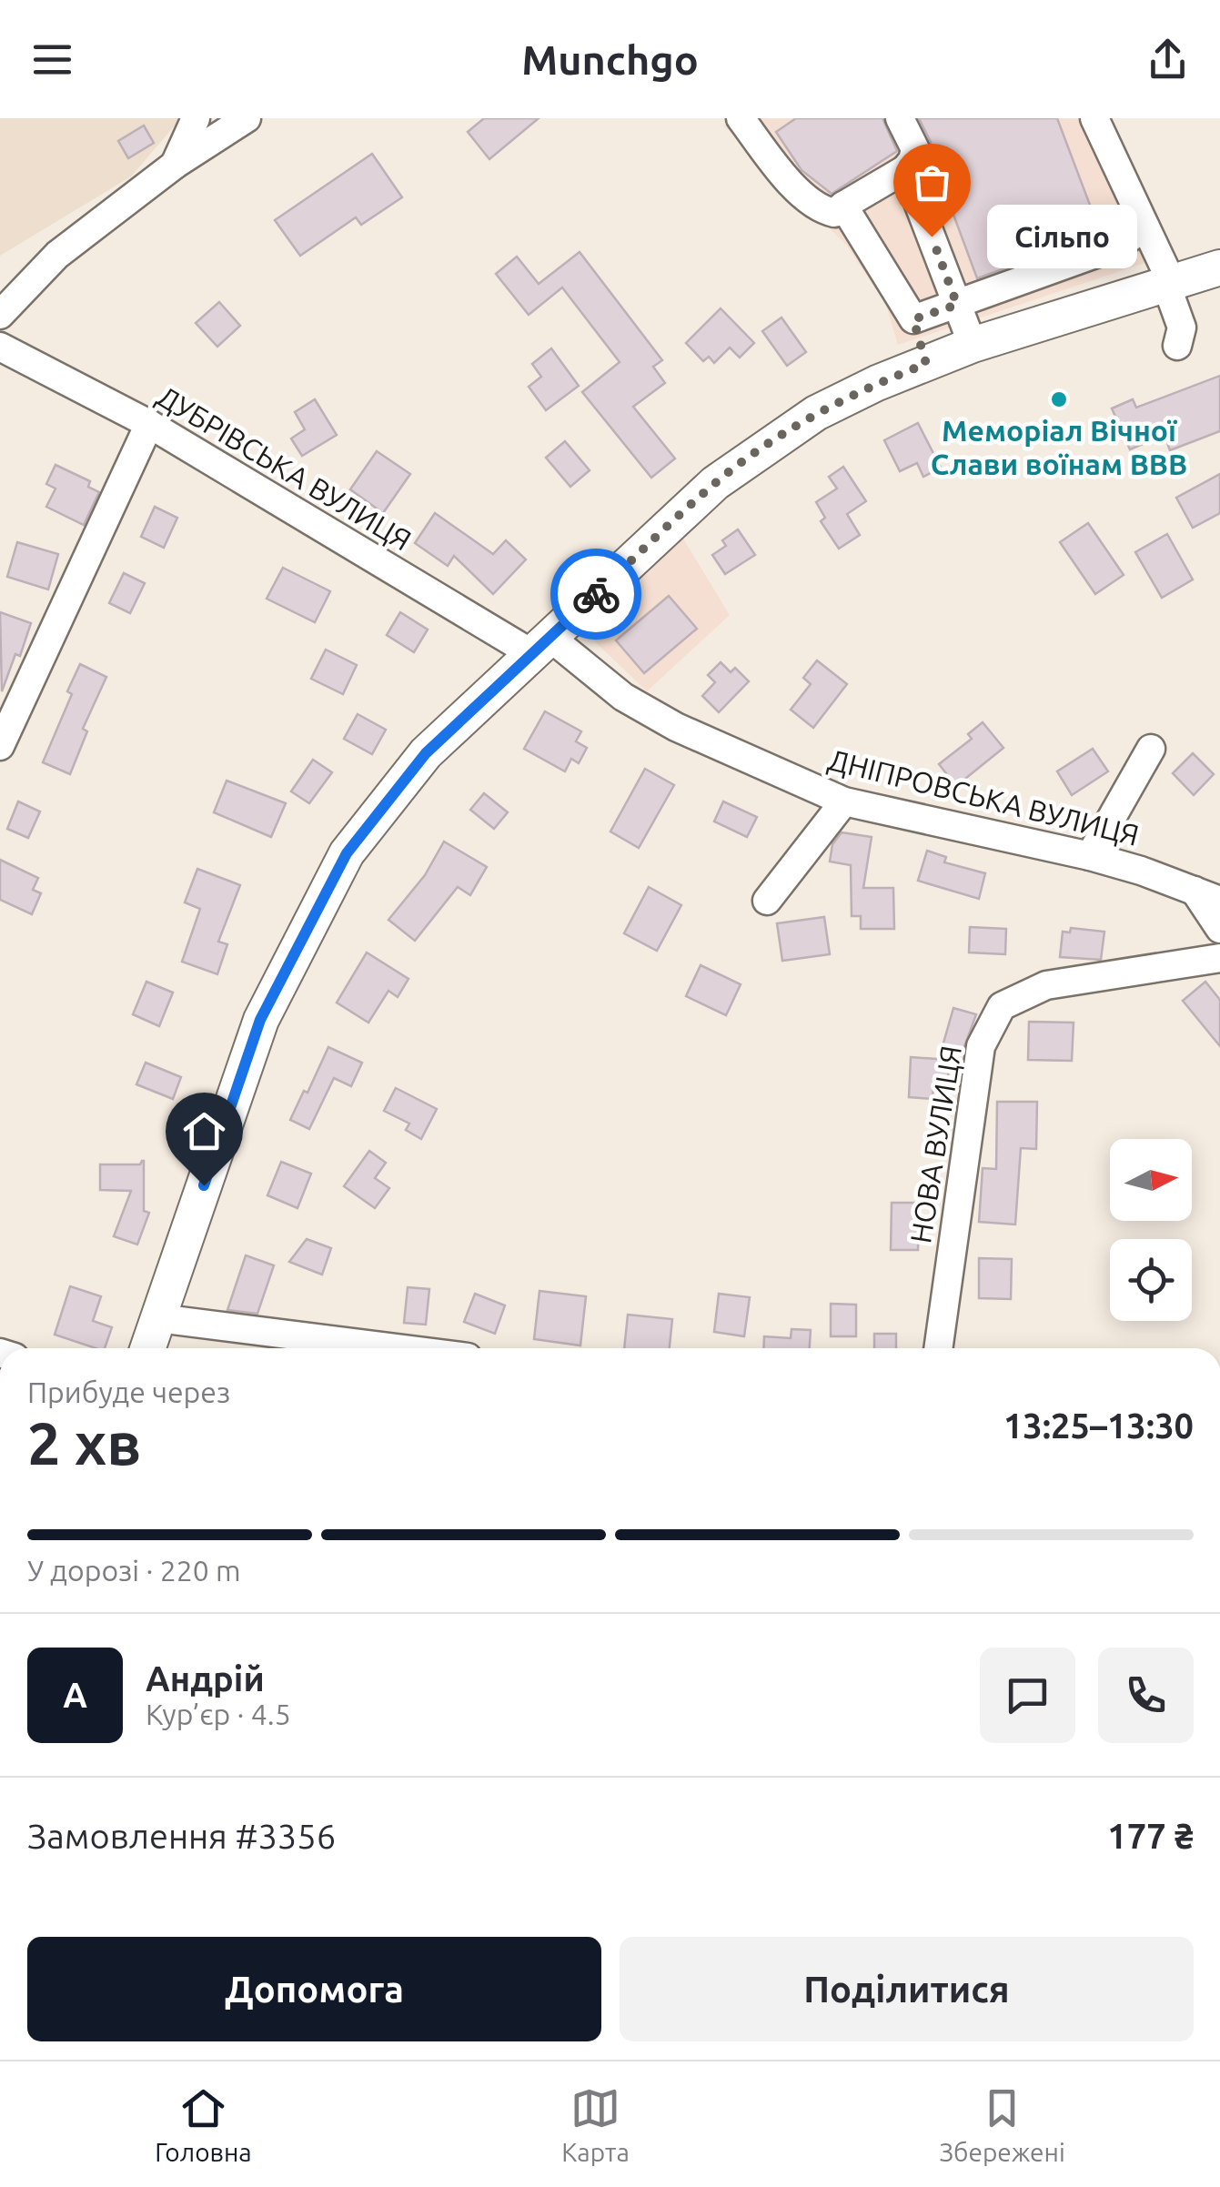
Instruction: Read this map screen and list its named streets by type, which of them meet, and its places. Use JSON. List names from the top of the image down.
{
  "streets": {
    "street": ["ДУБРІВСЬКА ВУЛИЦЯ", "ДНІПРОВСЬКА ВУЛИЦЯ", "НОВА ВУЛИЦЯ"]
  },
  "crossings": [
    ["ДУБРІВСЬКА ВУЛИЦЯ", "ДНІПРОВСЬКА ВУЛИЦЯ"]
  ],
  "places": ["Сільпо", "Меморіал Вічної Слави воїнам ВВВ"],
  "north": "right",
  "page": {
    "header": "Munchgo",
    "bubble": "Сільпо",
    "heading": ["2 хв", "Прибуде через", "13:25–13:30"],
    "panel": [
      "Андрій",
      "Кур’єр · 4.5",
      "Замовлення #3356",
      "177 ₴"
    ],
    "bar": "У дорозі · 220 m",
    "round": "А",
    "buttons": ["Допомога", "Поділитися"],
    "tabs": ["Головна", "Карта", "Збережені"]
  }
}
